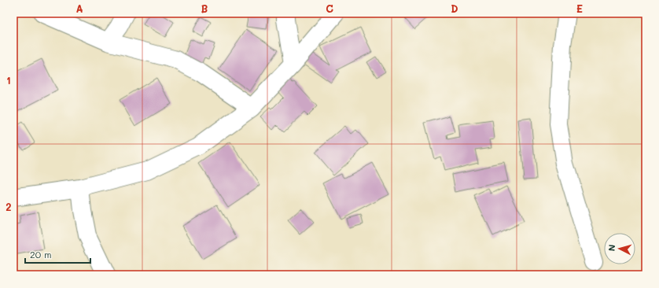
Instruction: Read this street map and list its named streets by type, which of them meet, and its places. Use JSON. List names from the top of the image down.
{
  "scale_bar": "20 m",
  "north": "left",
  "grid": {
    "columns": [
      "A",
      "B",
      "C",
      "D",
      "E"
    ],
    "rows": ["1", "2"]
  }
}
